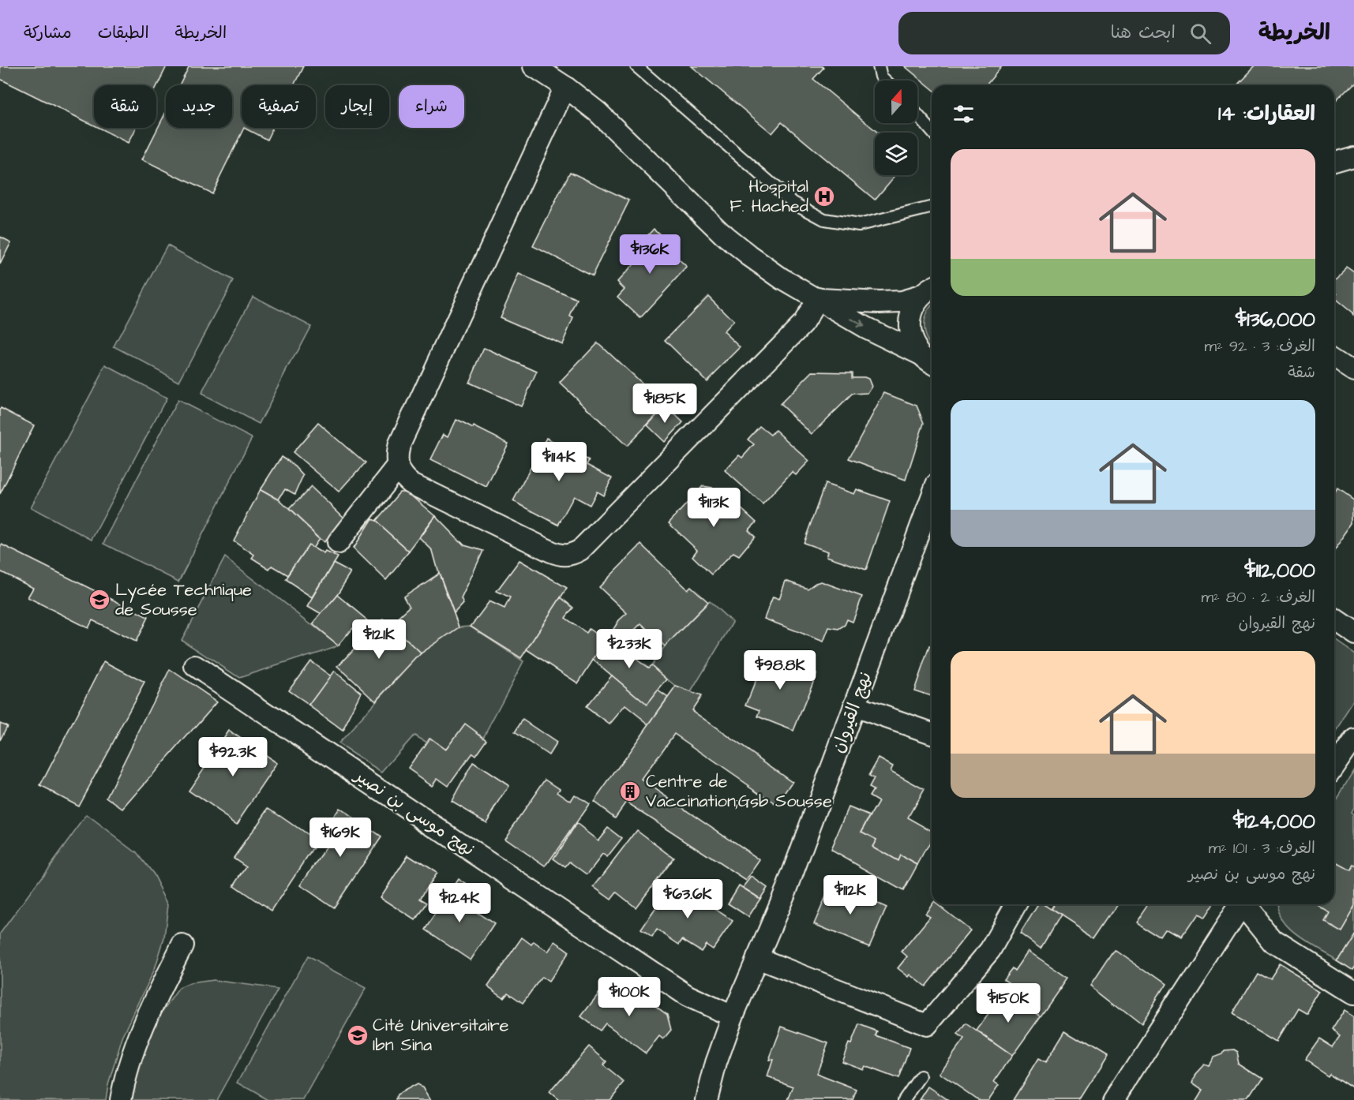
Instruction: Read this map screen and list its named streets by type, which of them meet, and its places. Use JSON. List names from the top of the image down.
{
  "streets": {
    "street": ["نهج القيروان", "نهج موسى بن نصير"]
  },
  "crossings": [
    ["نهج القيروان", "نهج موسى بن نصير"]
  ],
  "places": {
    "hospital": ["Hospital F. Hached"],
    "school or university": ["Lycée Technique de Sousse", "Cité Universitaire Ibn Sina"],
    "building": ["Centre de Vaccination;Gsb Sousse"]
  },
  "north": "top",
  "page": {
    "header": "الخريطة",
    "search": "ابحث هنا",
    "nav": ["الخريطة", "الطبقات", "مشاركة"],
    "chip": [
      "شراء",
      "إيجار",
      "تصفية",
      "جديد",
      "شقة"
    ],
    "heading": "العقارات: 14",
    "list": [
      {
        "name": "$136,000",
        "note": "الغرف: 3 · 92 m² · شقة"
      },
      {
        "name": "$112,000",
        "note": "الغرف: 2 · 80 m² · نهج القيروان"
      },
      {
        "name": "$124,000",
        "note": "الغرف: 3 · 101 m² · نهج موسى بن نصير"
      }
    ],
    "price": [
      "$136K",
      "$185K",
      "$114K",
      "$113K",
      "$121K",
      "$233K",
      "$98.8K",
      "$92.3K",
      "$169K",
      "$112K",
      "$63.6K",
      "$124K",
      "$100K",
      "$150K"
    ]
  }
}
